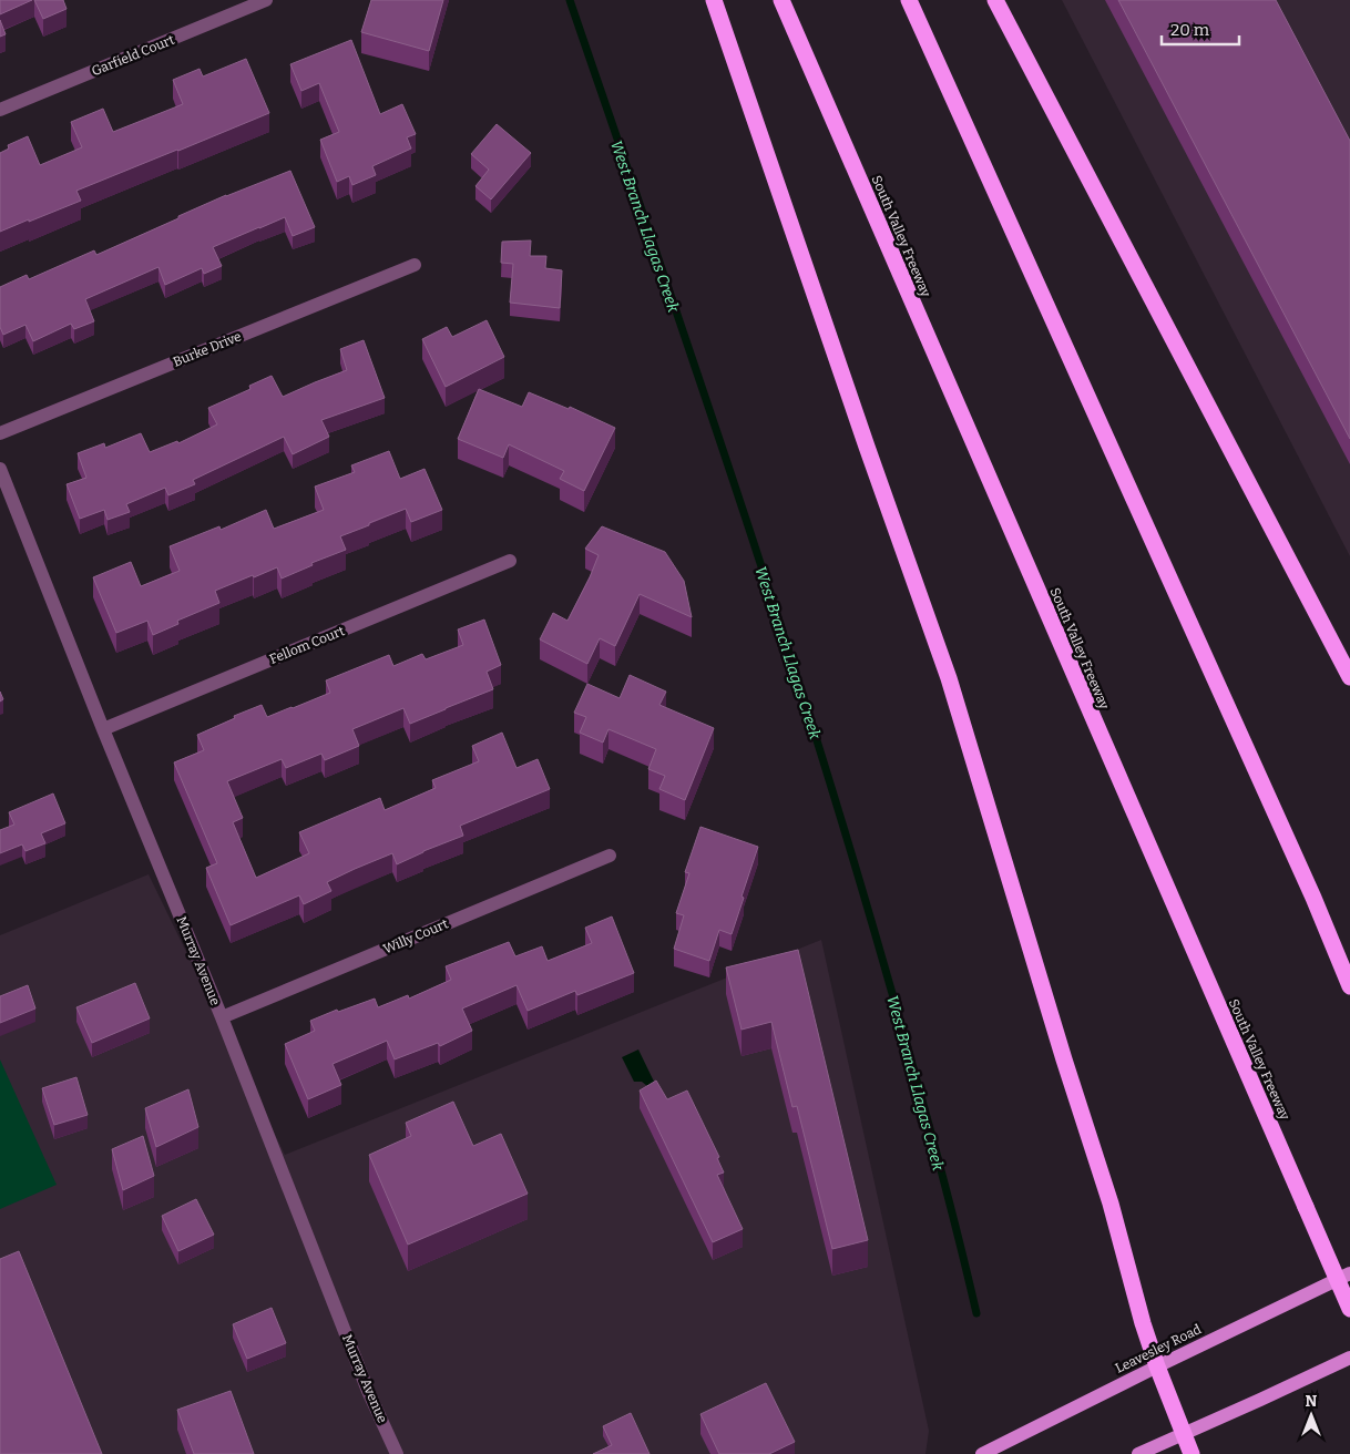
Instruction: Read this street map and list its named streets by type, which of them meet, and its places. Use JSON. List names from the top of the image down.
{
  "streets": {
    "highway": ["South Valley Freeway"],
    "main road": ["Leavesley Road"],
    "street": [
      "Garfield Court",
      "Burke Drive",
      "Fellom Court",
      "Willy Court",
      "Murray Avenue"
    ]
  },
  "crossings": [
    ["Fellom Court", "Murray Avenue"],
    ["Willy Court", "Murray Avenue"]
  ],
  "water": ["West Branch Llagas Creek"],
  "scale_bar": "20 m",
  "north": "top"
}
